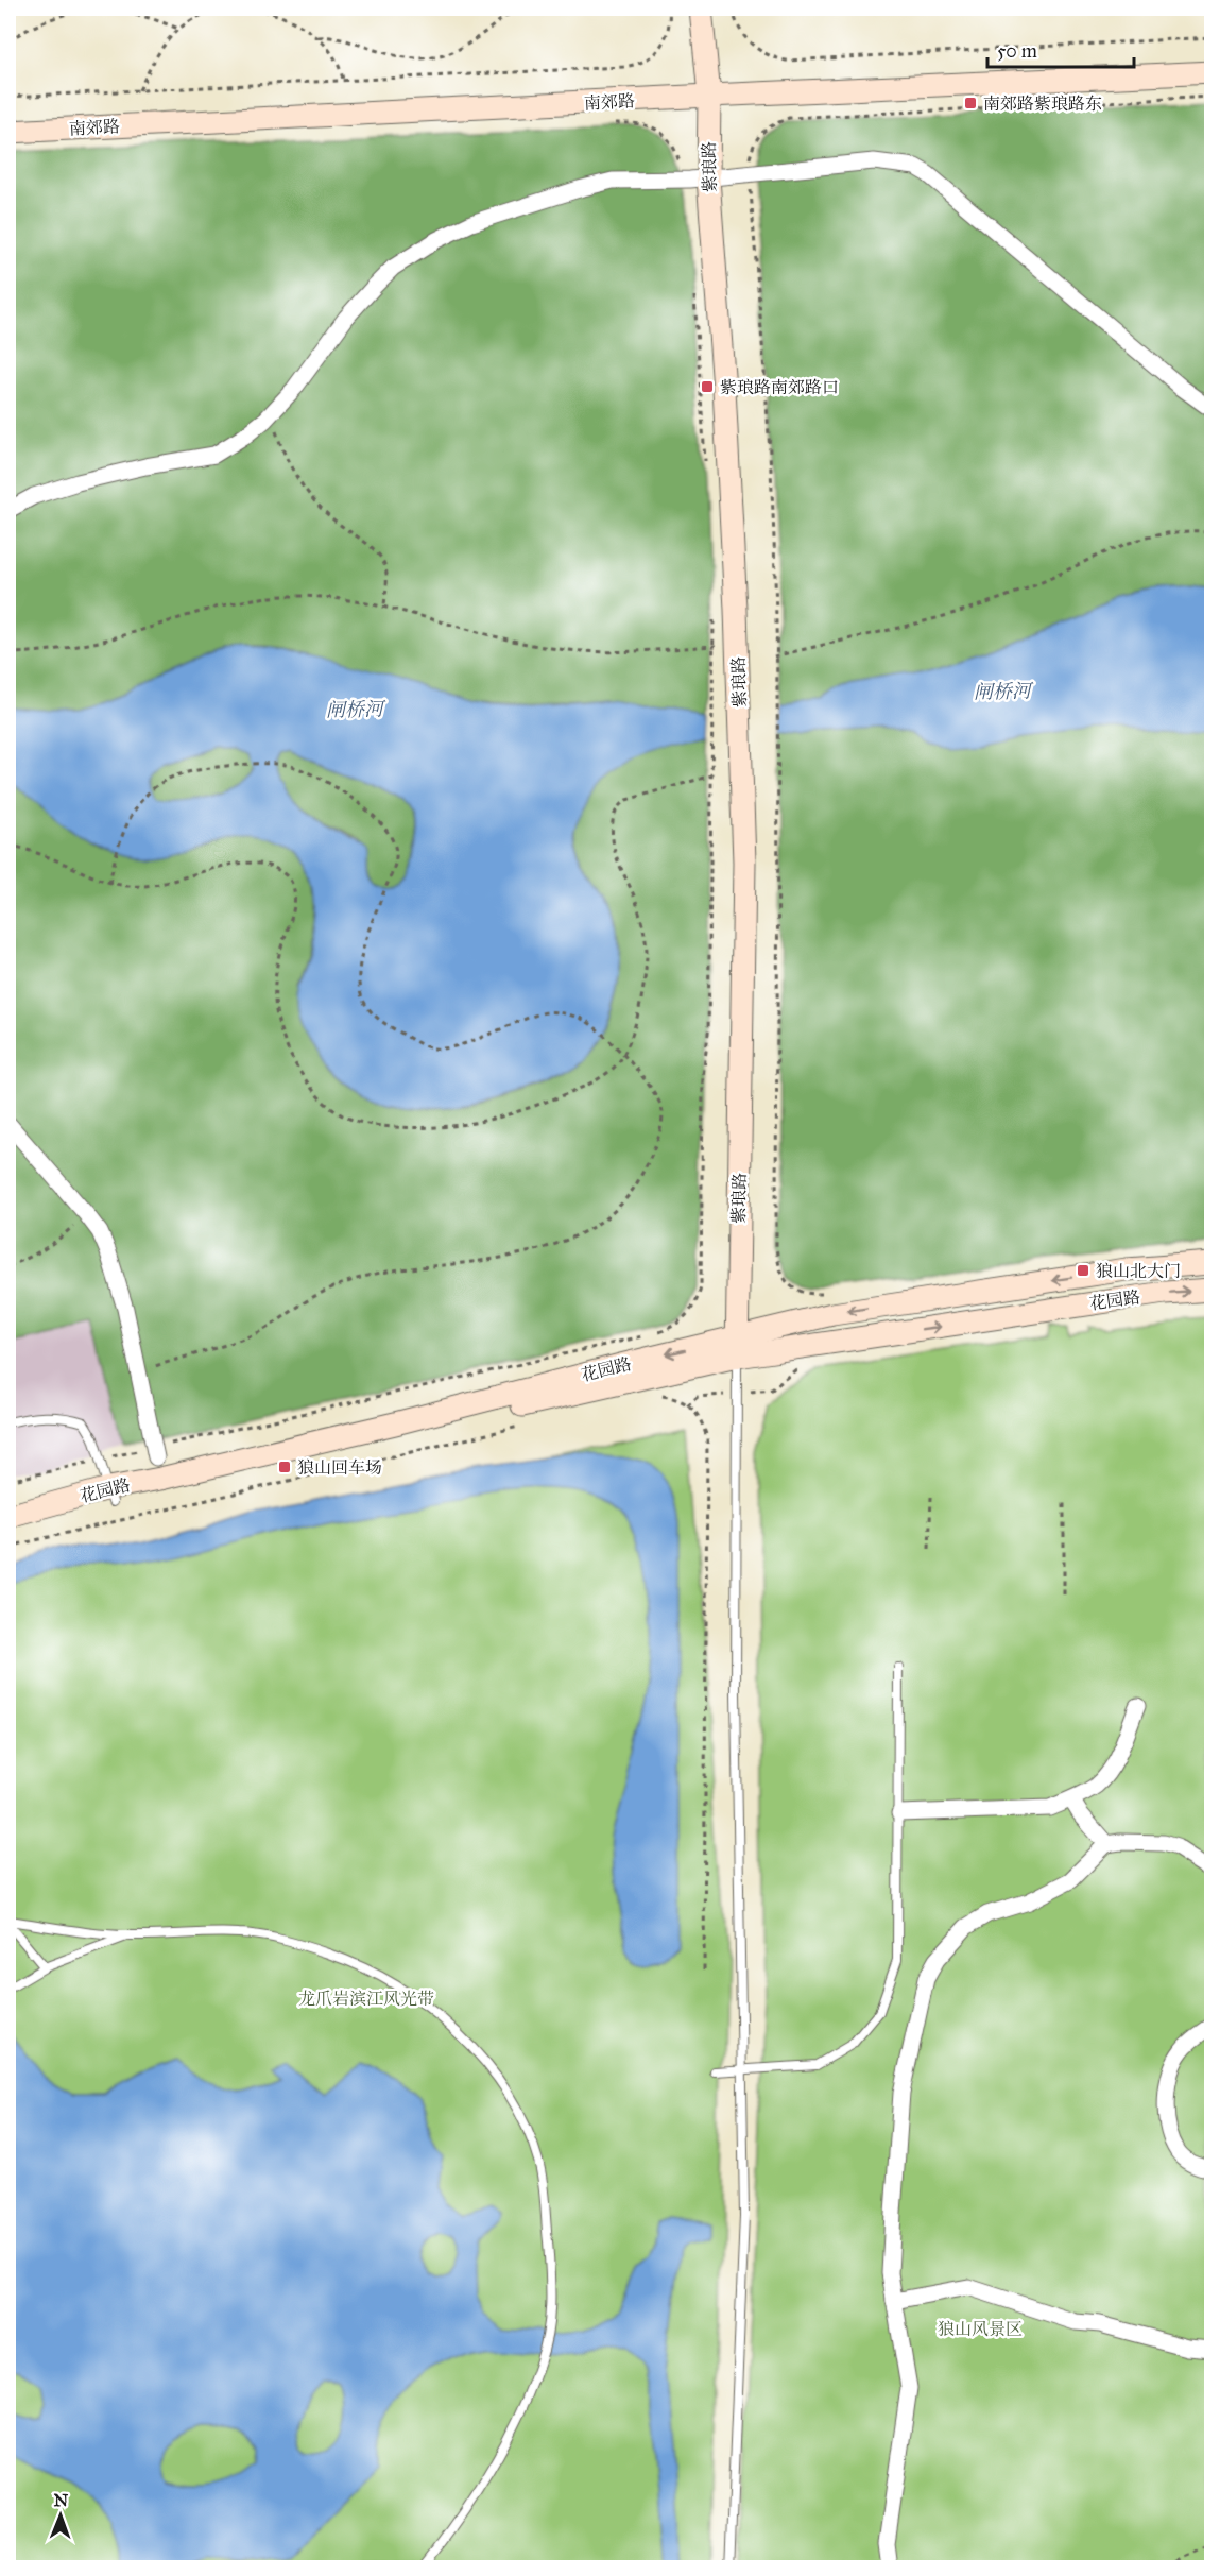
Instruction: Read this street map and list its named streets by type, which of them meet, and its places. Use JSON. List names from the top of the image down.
{
  "streets": {
    "street": ["南郊路", "紫琅路", "花园路"]
  },
  "crossings": [
    ["南郊路", "紫琅路"],
    ["紫琅路", "花园路"]
  ],
  "water": ["闸桥河"],
  "parks": ["龙爪岩滨江风光带", "狼山风景区"],
  "places": {
    "transit": [
      "南郊路紫琅路东",
      "紫琅路南郊路口",
      "狼山北大门",
      "狼山回车场"
    ]
  },
  "scale_bar": "50 m",
  "north": "top"
}
